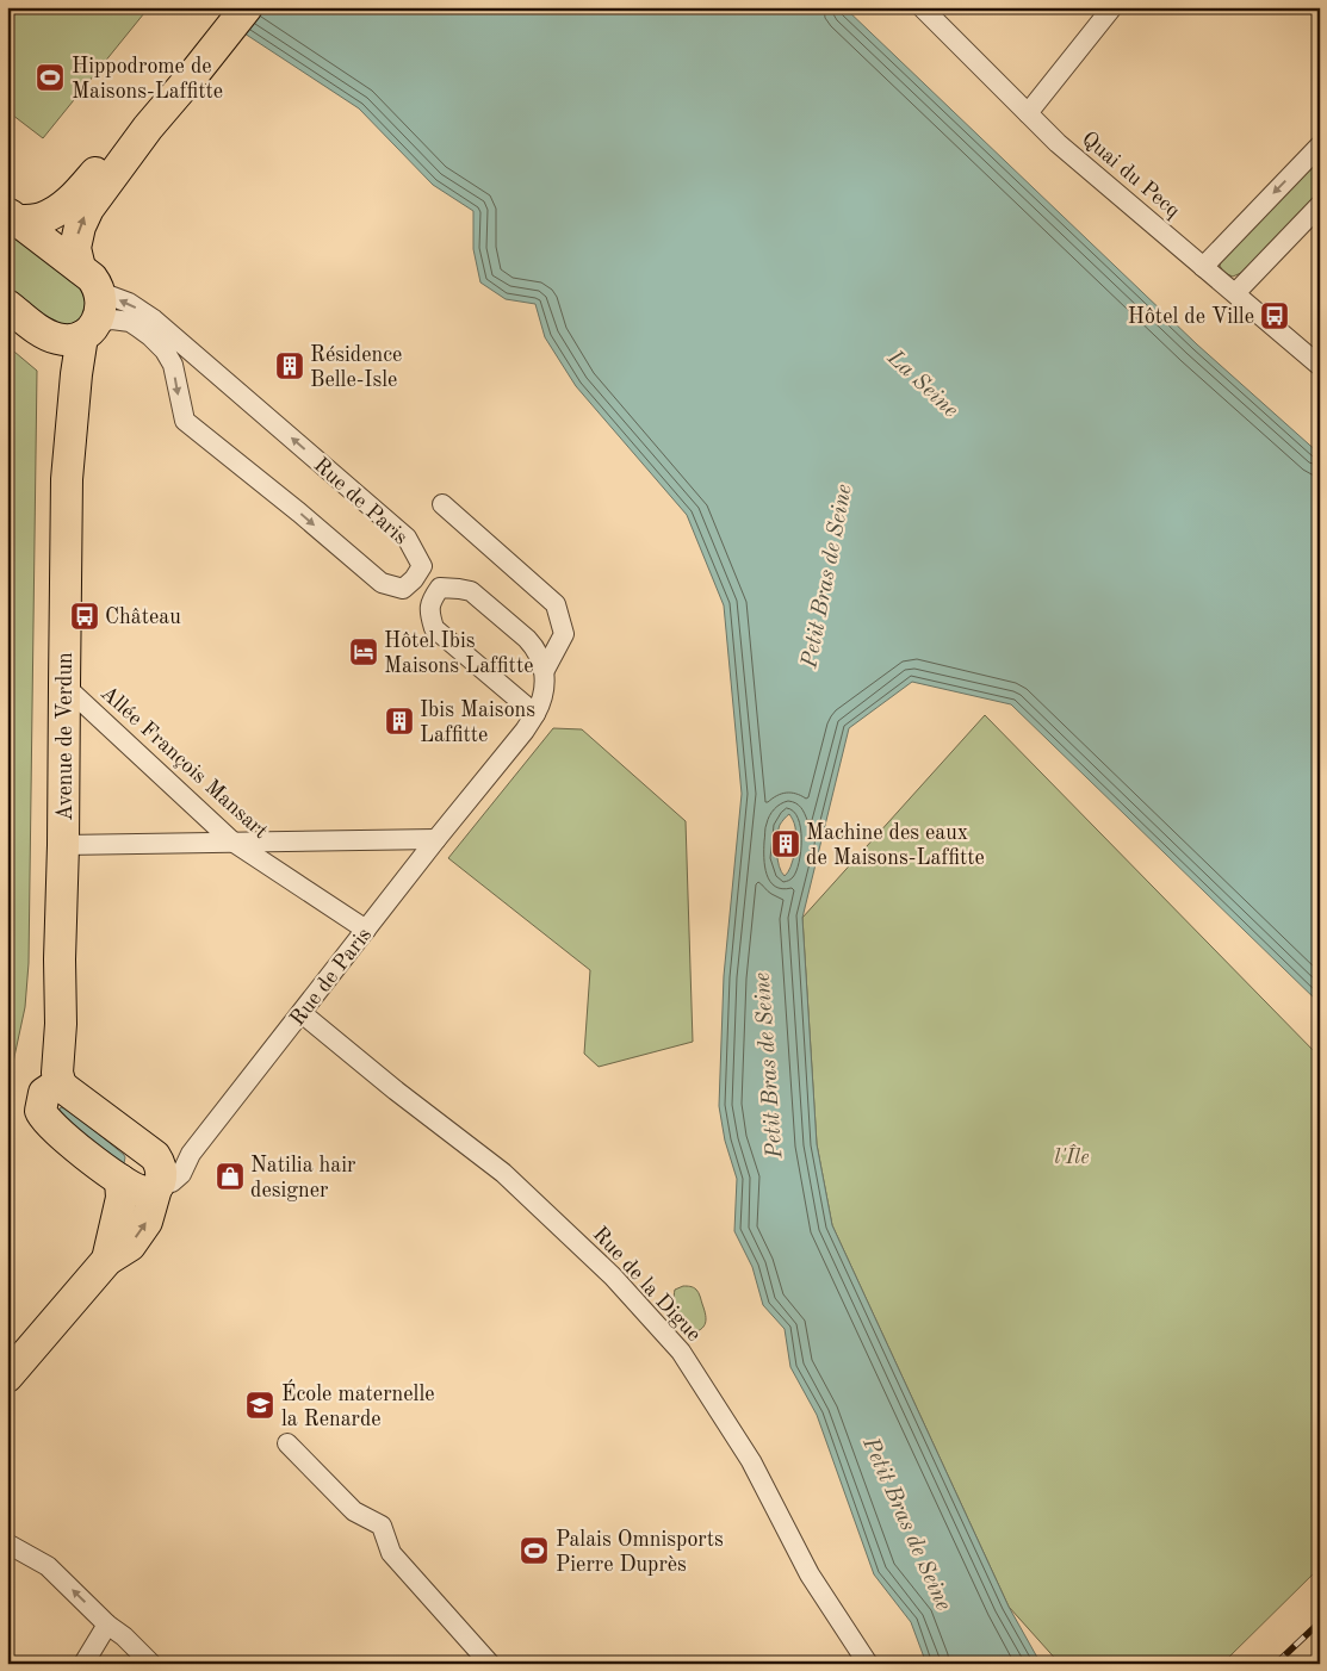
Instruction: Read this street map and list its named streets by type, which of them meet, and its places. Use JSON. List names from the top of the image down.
{
  "streets": {
    "main road": ["Avenue de Verdun"],
    "street": [
      "Quai du Pecq",
      "Rue de Paris",
      "Allée François Mansart",
      "Rue de la Digue"
    ]
  },
  "crossings": [
    ["Rue de Paris", "Avenue de Verdun"],
    ["Rue de Paris", "Allée François Mansart"],
    ["Rue de Paris", "Rue de la Digue"],
    ["Avenue de Verdun", "Allée François Mansart"]
  ],
  "water": ["La Seine", "Petit Bras de Seine"],
  "parks": ["l'Île"],
  "places": {
    "sports": ["Hippodrome de Maisons-Laffitte", "Palais Omnisports Pierre Duprès"],
    "bus stop": ["Hôtel de Ville", "Château"],
    "building": ["Résidence Belle-Isle", "Ibis Maisons Laffitte", "Machine des eaux de Maisons-Laffitte"],
    "hotel": ["Hôtel Ibis Maisons Laffitte"],
    "shop": ["Natilia hair designer"],
    "school or university": ["École maternelle la Renarde"]
  }
}
